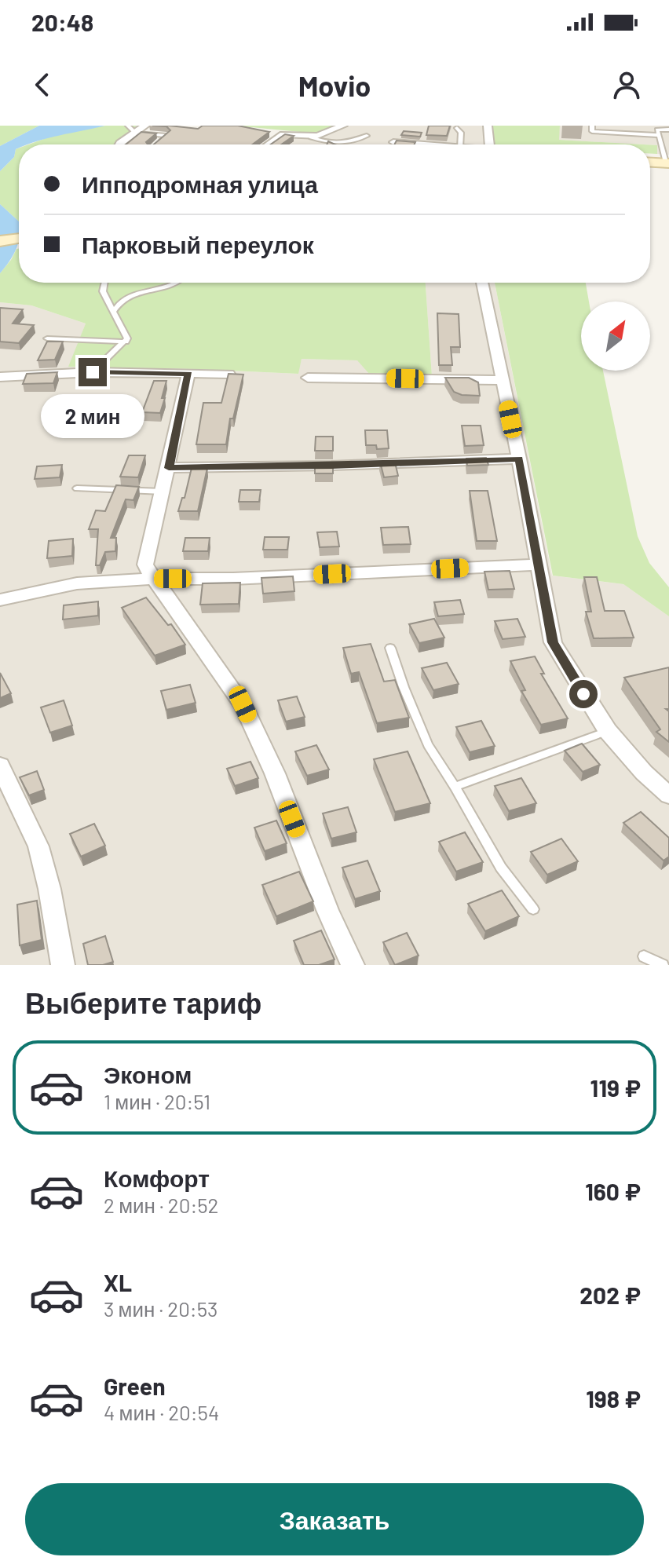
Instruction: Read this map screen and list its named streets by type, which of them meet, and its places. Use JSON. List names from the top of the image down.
{
  "north": "top right",
  "page": {
    "status": "20:48",
    "header": "Movio",
    "banner": ["Ипподромная улица", "Парковый переулок"],
    "bubble": "2 мин",
    "heading": "Выберите тариф",
    "list": [
      {
        "name": "Эконом",
        "note": "1 мин · 20:51",
        "value": "119 ₽"
      },
      {
        "name": "Комфорт",
        "note": "2 мин · 20:52",
        "value": "160 ₽"
      },
      {
        "name": "XL",
        "note": "3 мин · 20:53",
        "value": "202 ₽"
      },
      {
        "name": "Green",
        "note": "4 мин · 20:54",
        "value": "198 ₽"
      }
    ],
    "buttons": "Заказать"
  }
}
